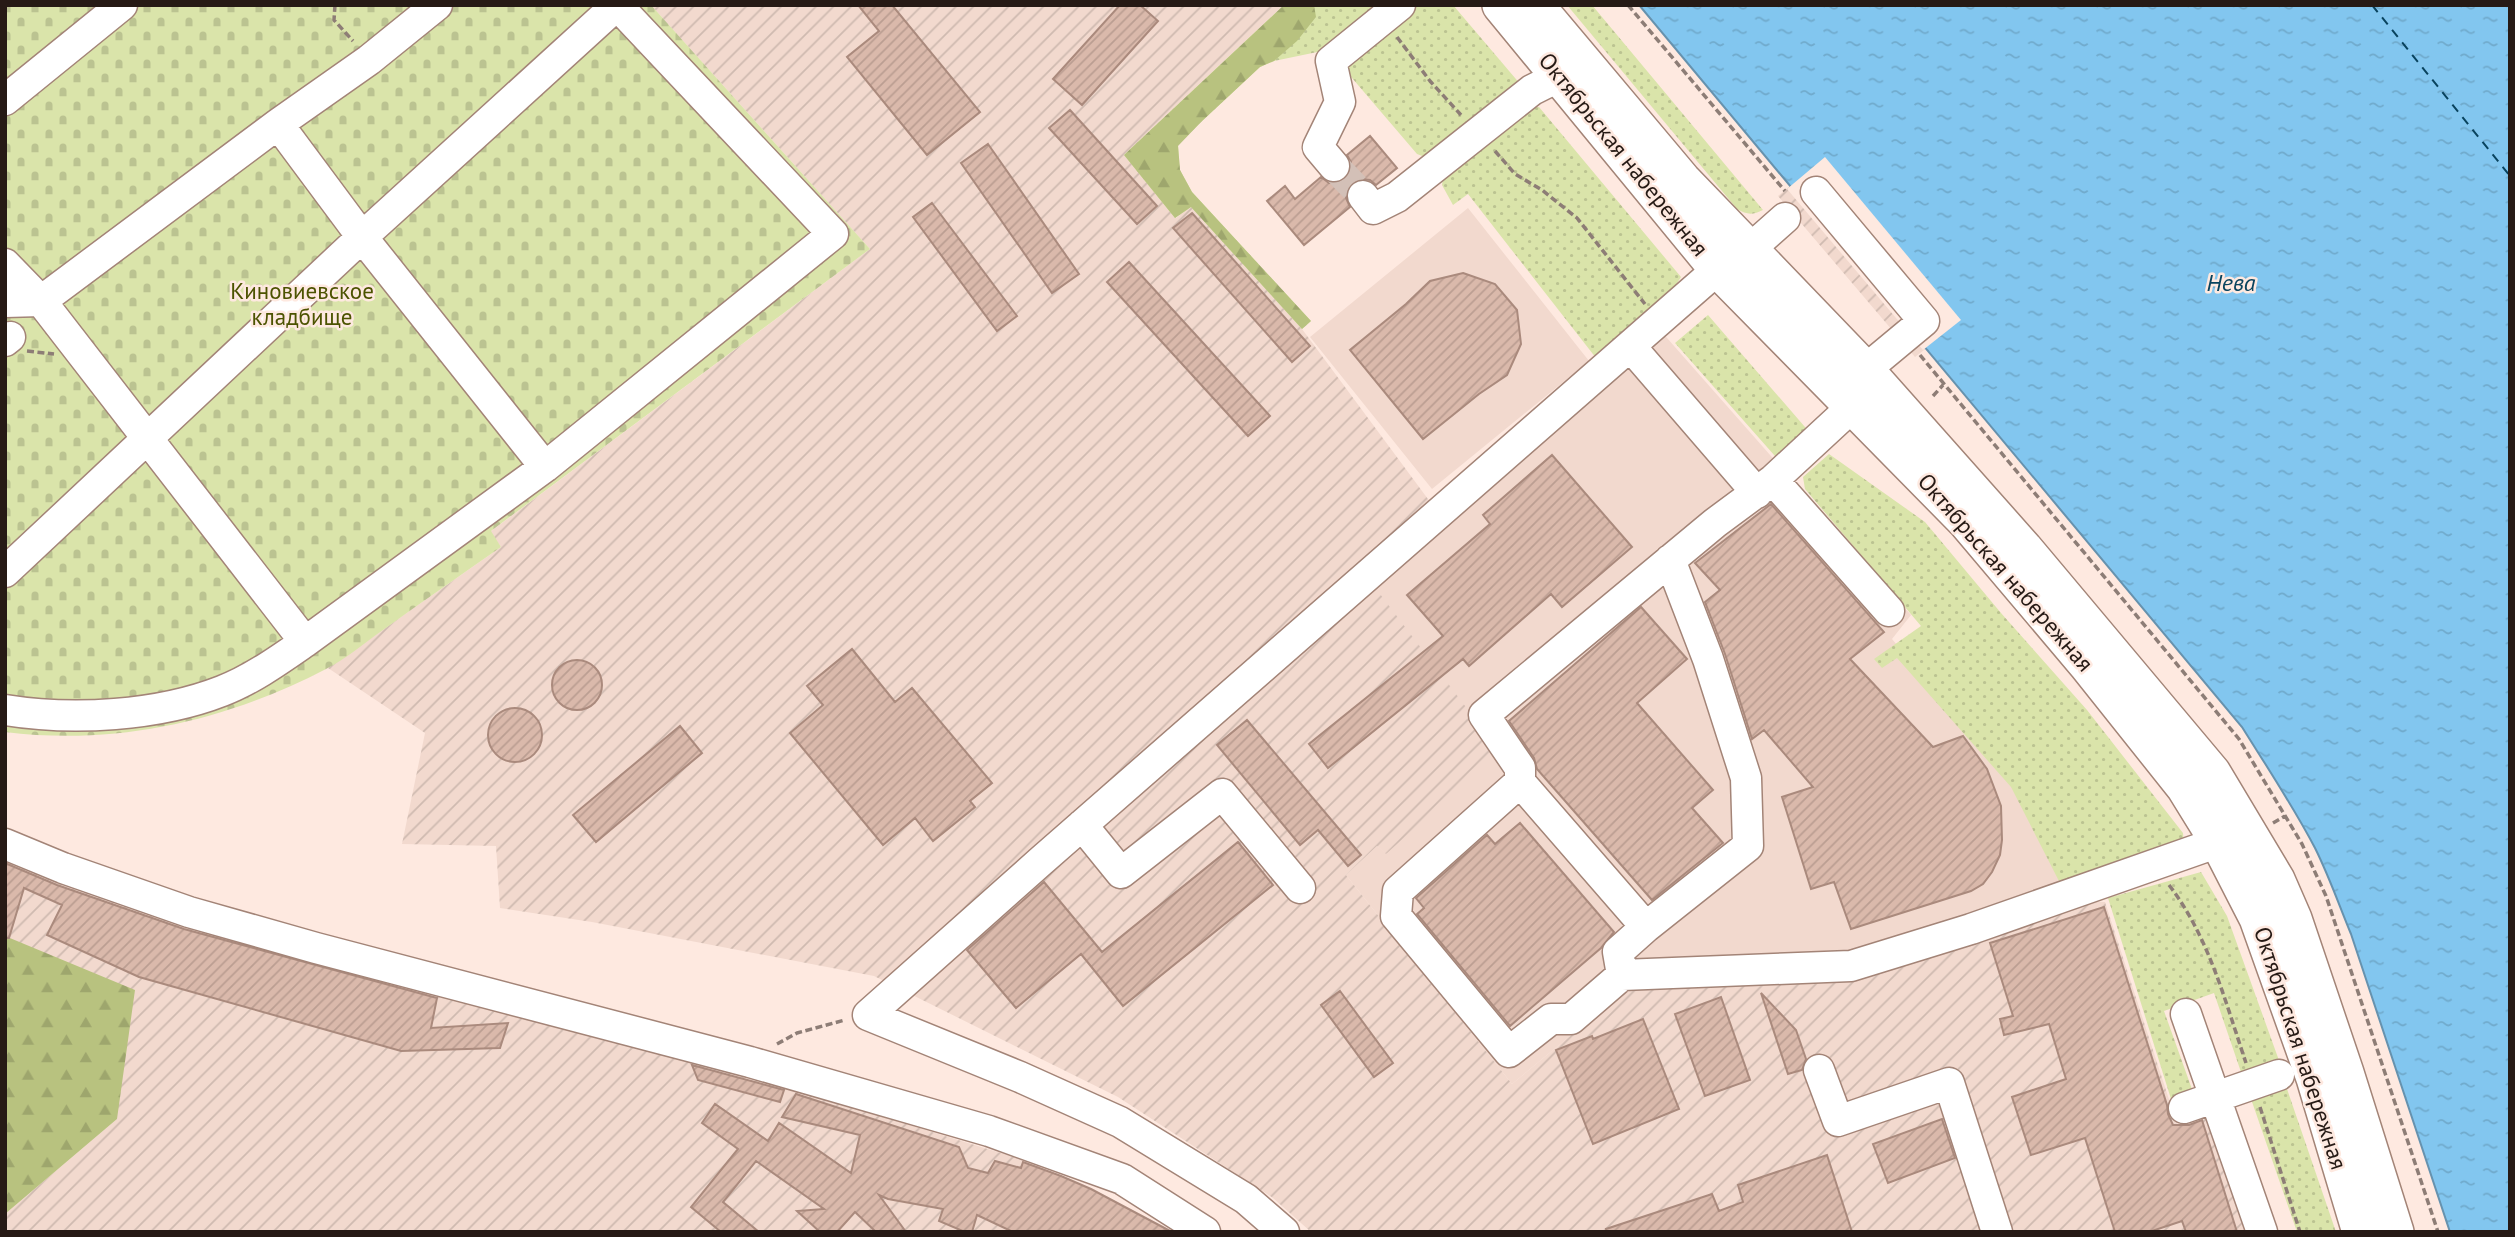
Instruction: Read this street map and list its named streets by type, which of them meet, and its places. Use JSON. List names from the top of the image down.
{
  "streets": {
    "main road": ["Октябрьская набережная"]
  },
  "water": ["Нева"],
  "parks": ["Киновиевское кладбище"]
}
